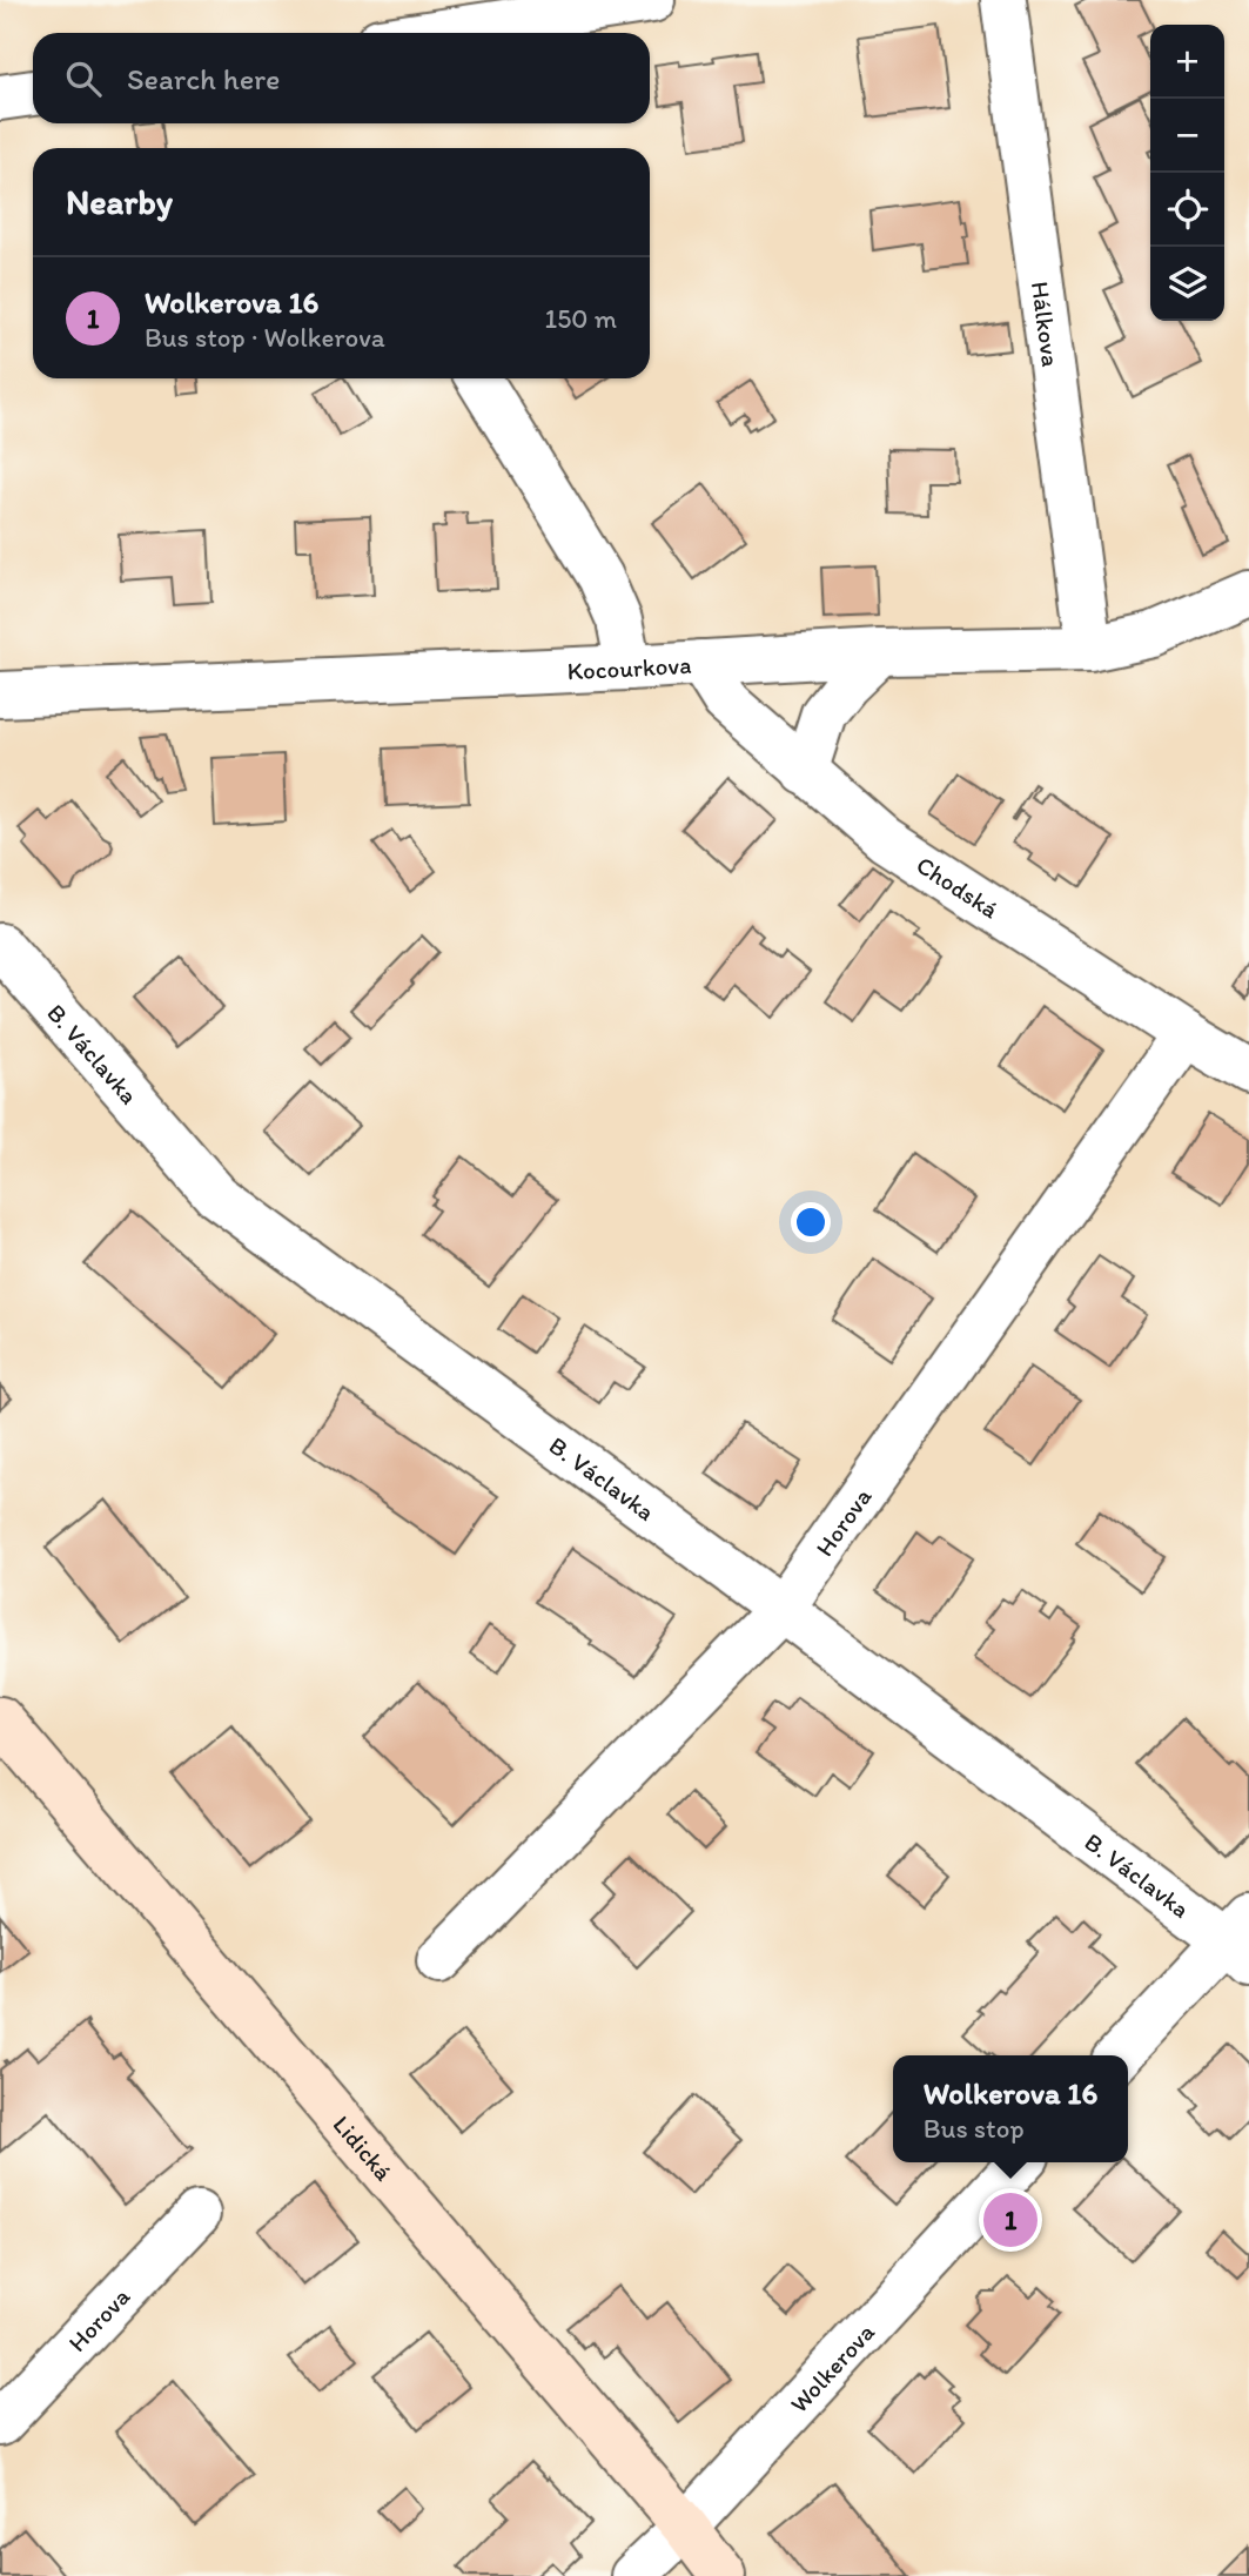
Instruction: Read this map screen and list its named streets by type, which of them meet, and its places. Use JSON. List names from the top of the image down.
{
  "streets": {
    "main road": ["Lidická"],
    "street": [
      "Hálkova",
      "Kocourkova",
      "Chodská",
      "B. Václavka",
      "Horova",
      "Wolkerova"
    ]
  },
  "crossings": [
    ["Hálkova", "Kocourkova"],
    ["Kocourkova", "Chodská"],
    ["Chodská", "Horova"],
    ["B. Václavka", "Horova"],
    ["Lidická", "Wolkerova"]
  ],
  "page": {
    "map_buttons": ["+", "−"],
    "search": "Search here",
    "heading": "Nearby",
    "list": [
      {
        "mark": "1",
        "name": "Wolkerova 16",
        "note": "Bus stop · Wolkerova",
        "value": "150 m"
      }
    ],
    "popup": ["Wolkerova 16", "Bus stop"],
    "pins": "1"
  }
}
